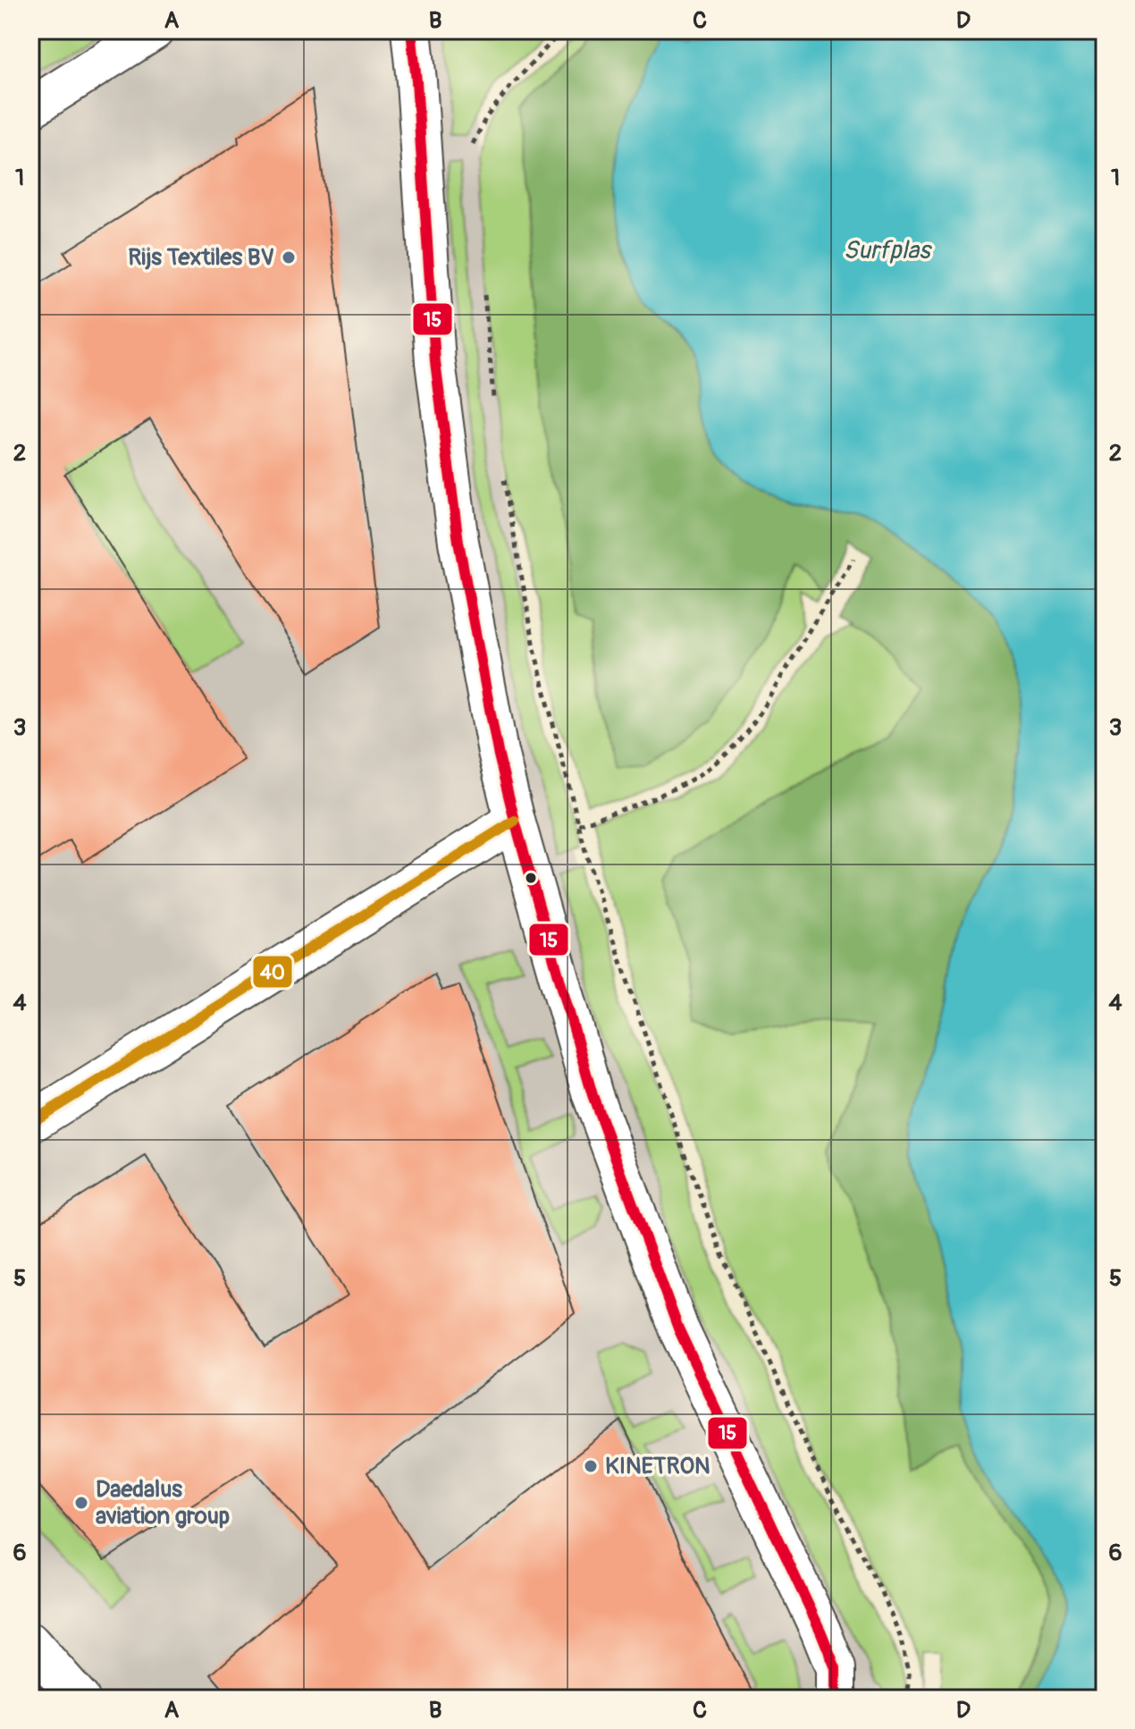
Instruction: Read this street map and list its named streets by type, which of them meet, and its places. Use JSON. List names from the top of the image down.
{
  "water": ["Surfplas"],
  "places": ["Rijs Textiles BV", "KINETRON", "Daedalus aviation group"],
  "lines": ["transit line 15", "transit line 40"],
  "grid": {
    "columns": [
      "A",
      "B",
      "C",
      "D"
    ],
    "rows": [
      "1",
      "2",
      "3",
      "4",
      "5",
      "6"
    ]
  }
}
